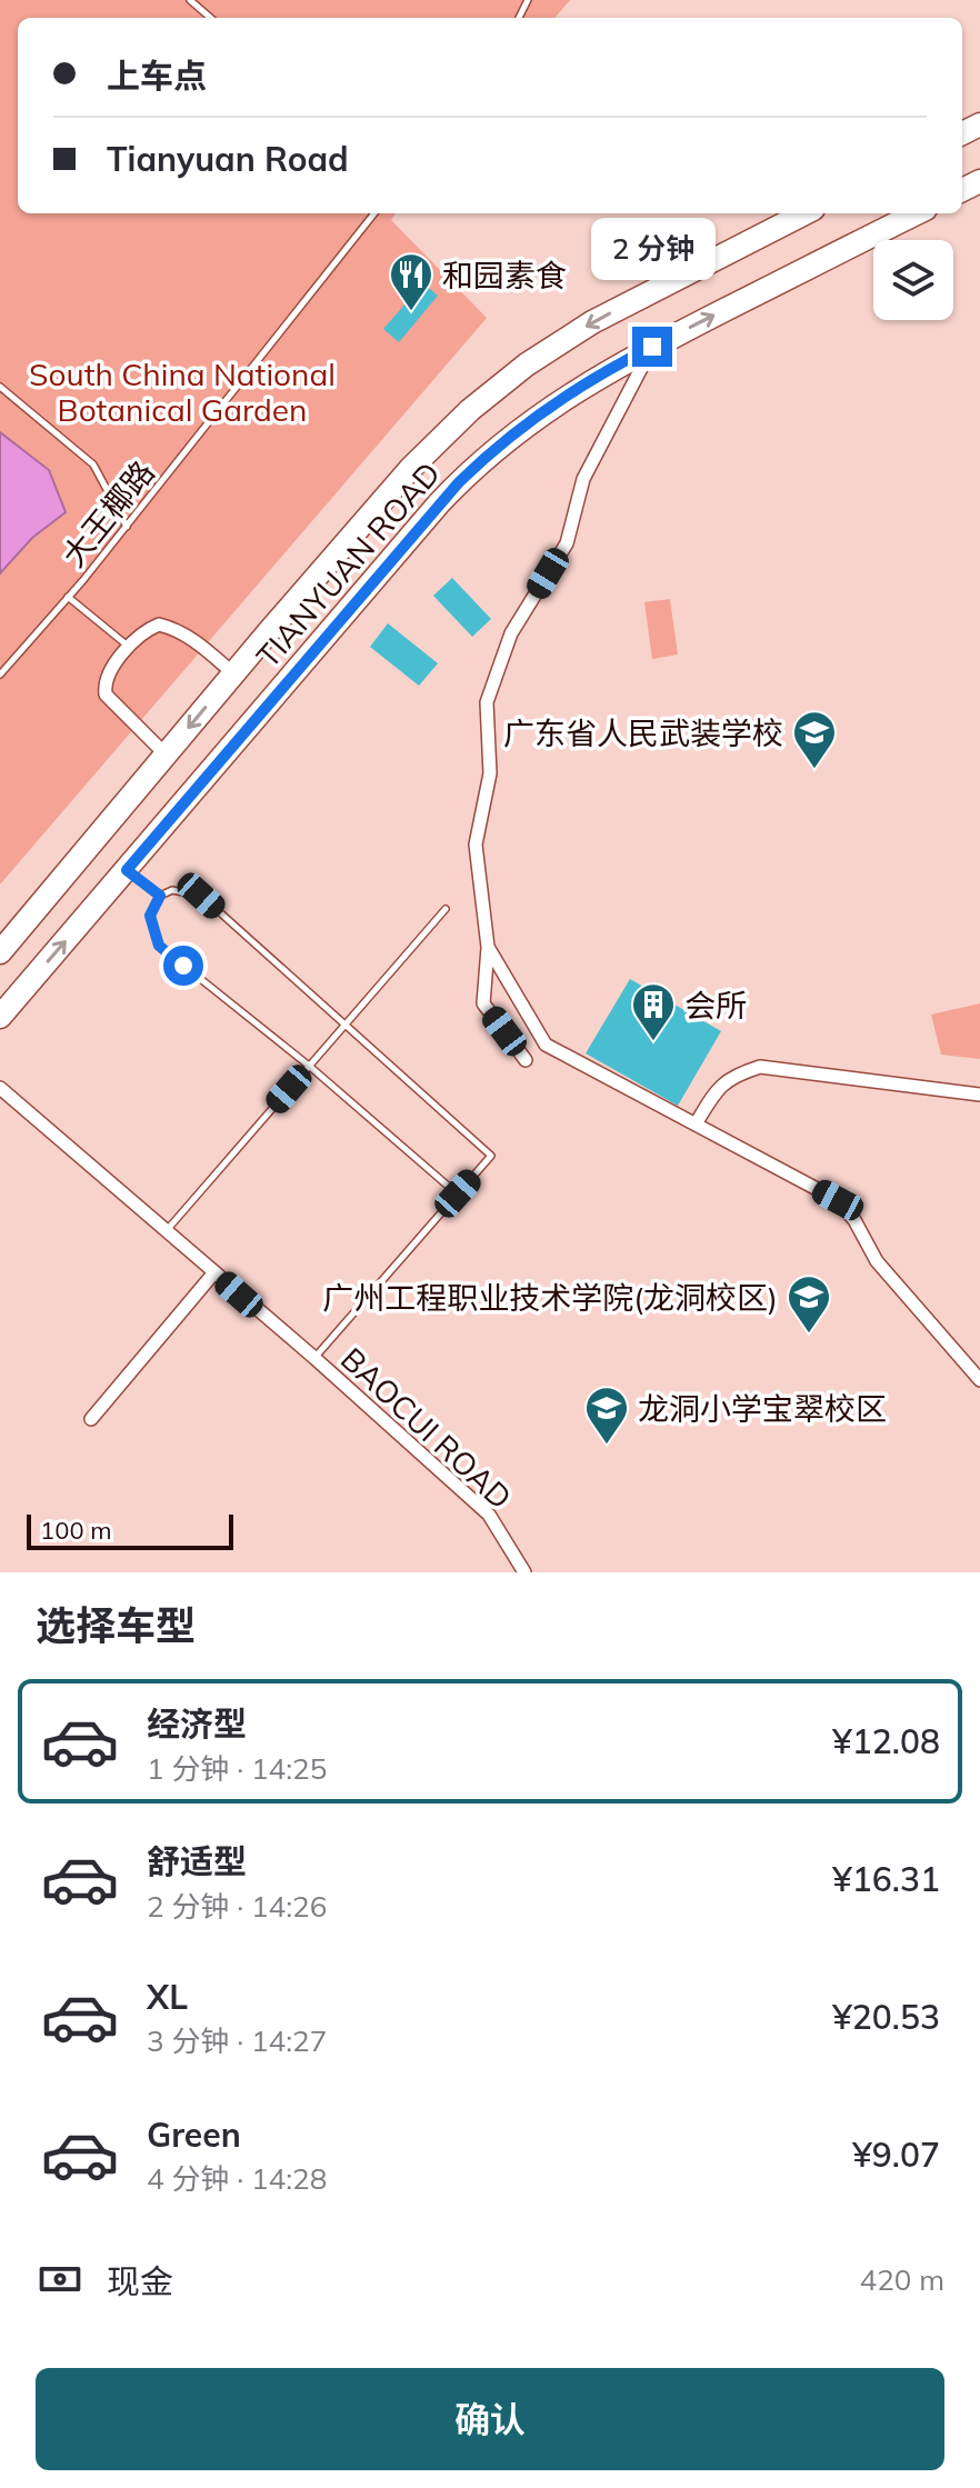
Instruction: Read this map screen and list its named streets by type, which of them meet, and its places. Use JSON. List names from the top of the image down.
{
  "streets": {
    "highway": ["TIANYUAN ROAD"],
    "street": ["BAOCUI ROAD"],
    "lane": ["大王椰路"]
  },
  "parks": ["South China National Botanical Garden"],
  "places": {
    "restaurant": ["和园素食"],
    "school or university": ["广东省人民武装学校", "广州工程职业技术学院(龙洞校区)", "龙洞小学宝翠校区"],
    "building": ["会所"]
  },
  "scale_bar": "100 m",
  "page": {
    "banner": ["上车点", "Tianyuan Road"],
    "bubble": "2 分钟",
    "scale": "100 m",
    "heading": "选择车型",
    "list": [
      {
        "name": "经济型",
        "note": "1 分钟 · 14:25",
        "value": "¥12.08"
      },
      {
        "name": "舒适型",
        "note": "2 分钟 · 14:26",
        "value": "¥16.31"
      },
      {
        "name": "XL",
        "note": "3 分钟 · 14:27",
        "value": "¥20.53"
      },
      {
        "name": "Green",
        "note": "4 分钟 · 14:28",
        "value": "¥9.07"
      }
    ],
    "pay": ["现金", "420 m"],
    "buttons": "确认"
  }
}
